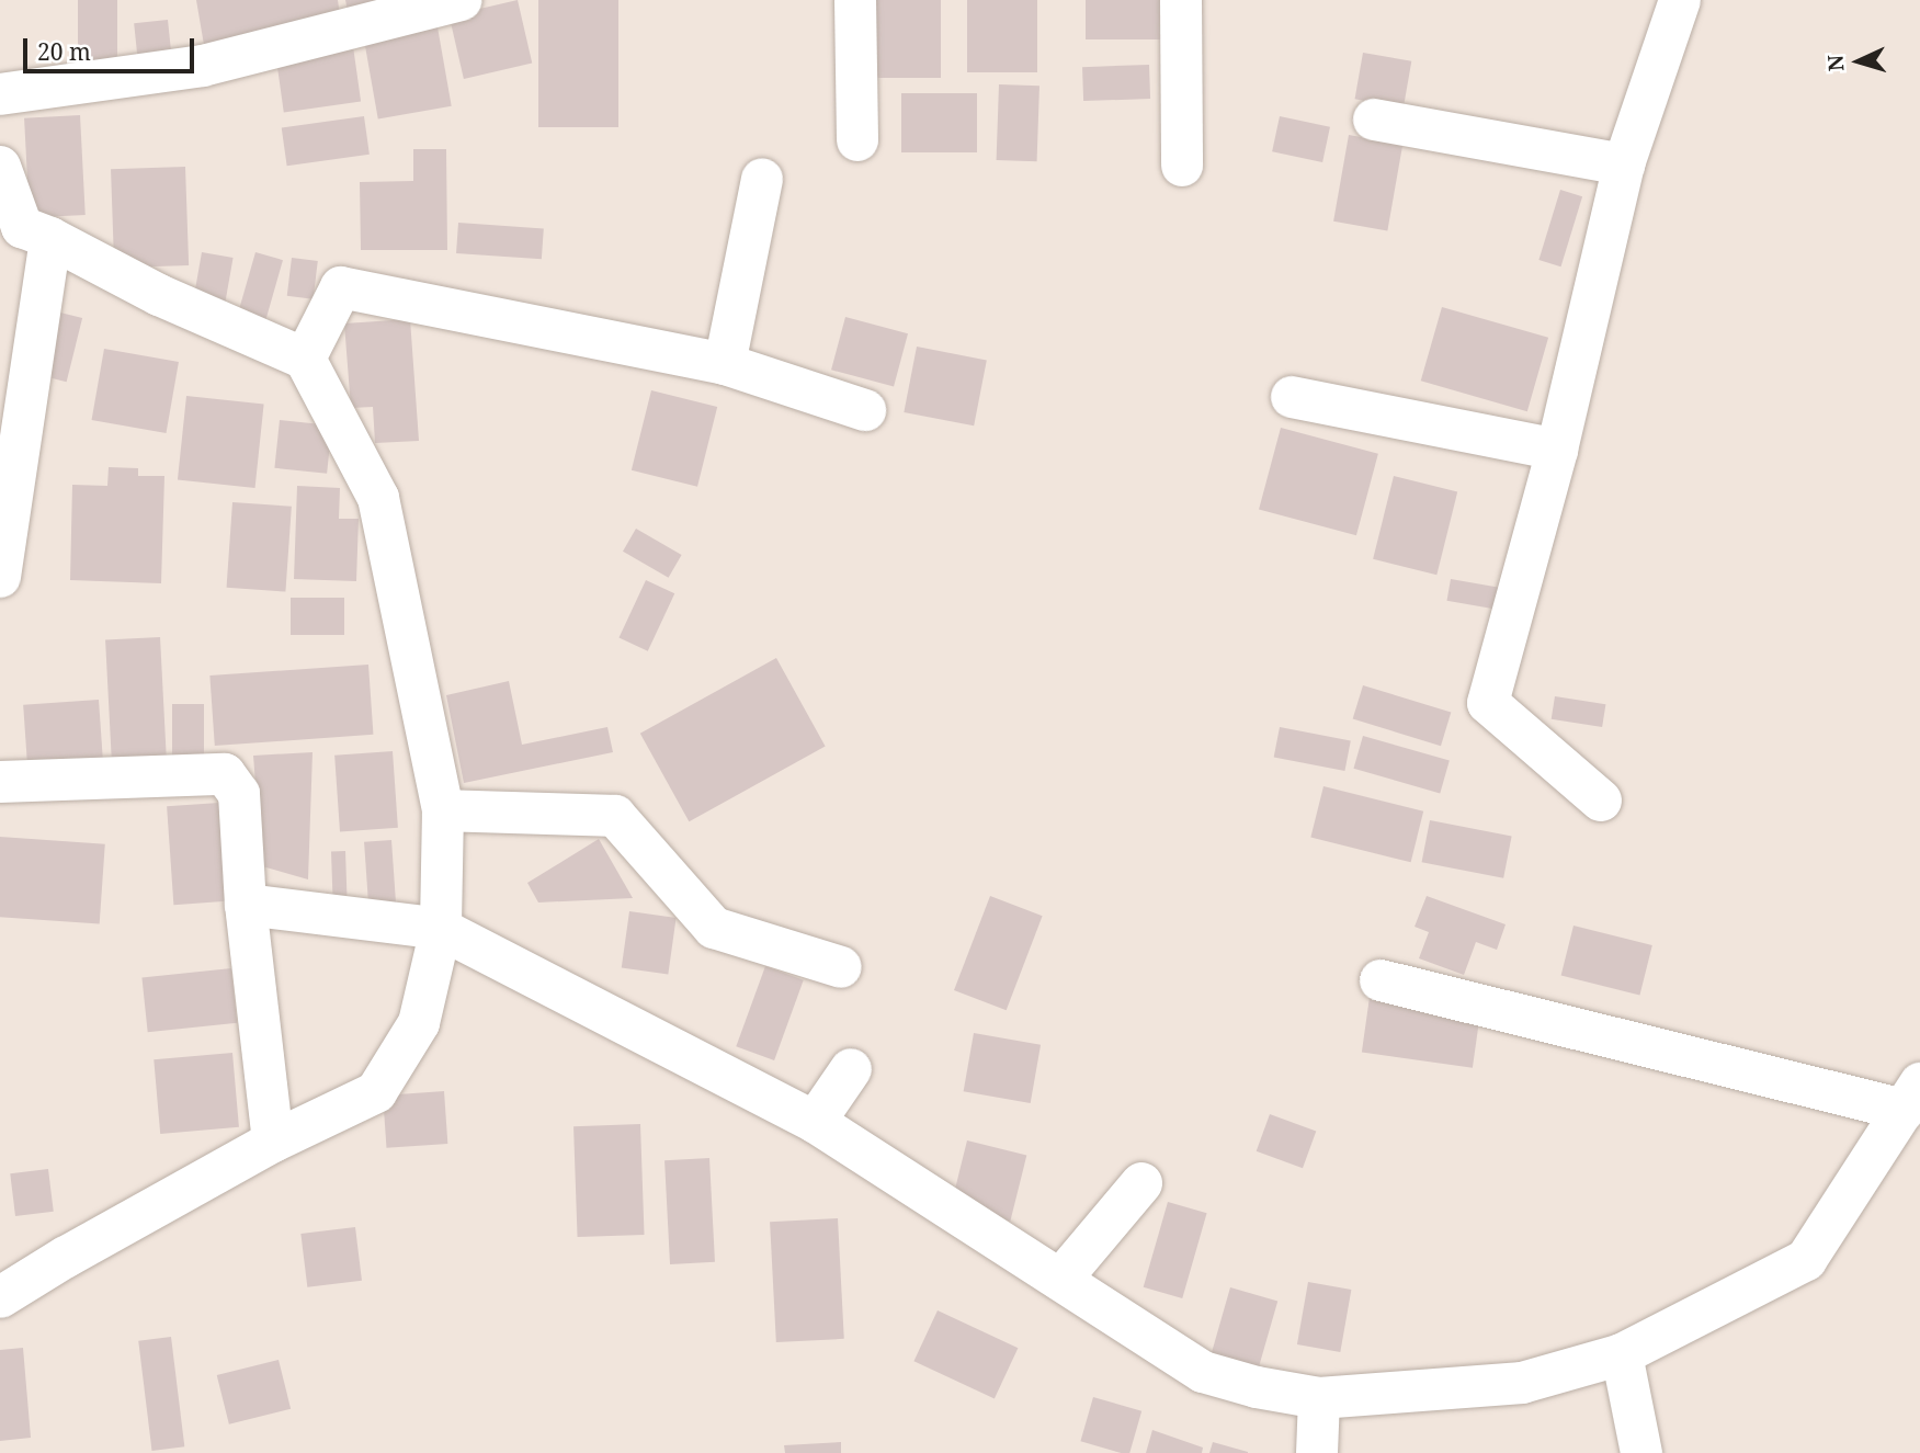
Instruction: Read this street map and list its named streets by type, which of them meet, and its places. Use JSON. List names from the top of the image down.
{
  "scale_bar": "20 m",
  "north": "left"
}
